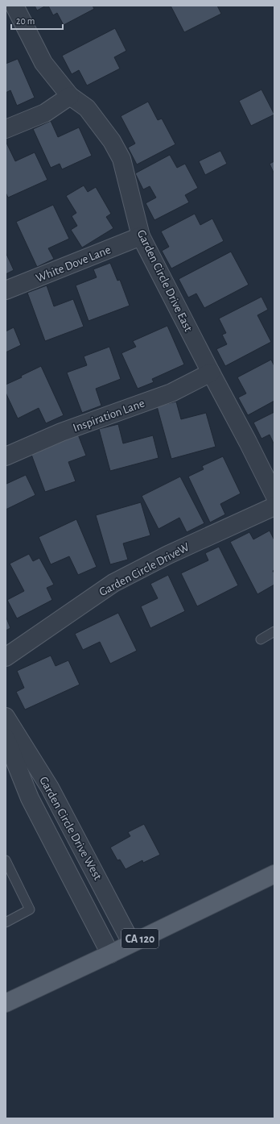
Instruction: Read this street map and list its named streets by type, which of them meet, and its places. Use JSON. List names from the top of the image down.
{
  "streets": {
    "main road": ["CA 120"],
    "street": [
      "White Dove Lane",
      "Garden Circle Drive East",
      "Inspiration Lane",
      "Garden Circle DriveW",
      "Garden Circle Drive West"
    ]
  },
  "crossings": [
    ["White Dove Lane", "Garden Circle Drive East"],
    ["Garden Circle Drive East", "Inspiration Lane"],
    ["Garden Circle Drive West", "CA 120"]
  ],
  "scale_bar": "20 m"
}
